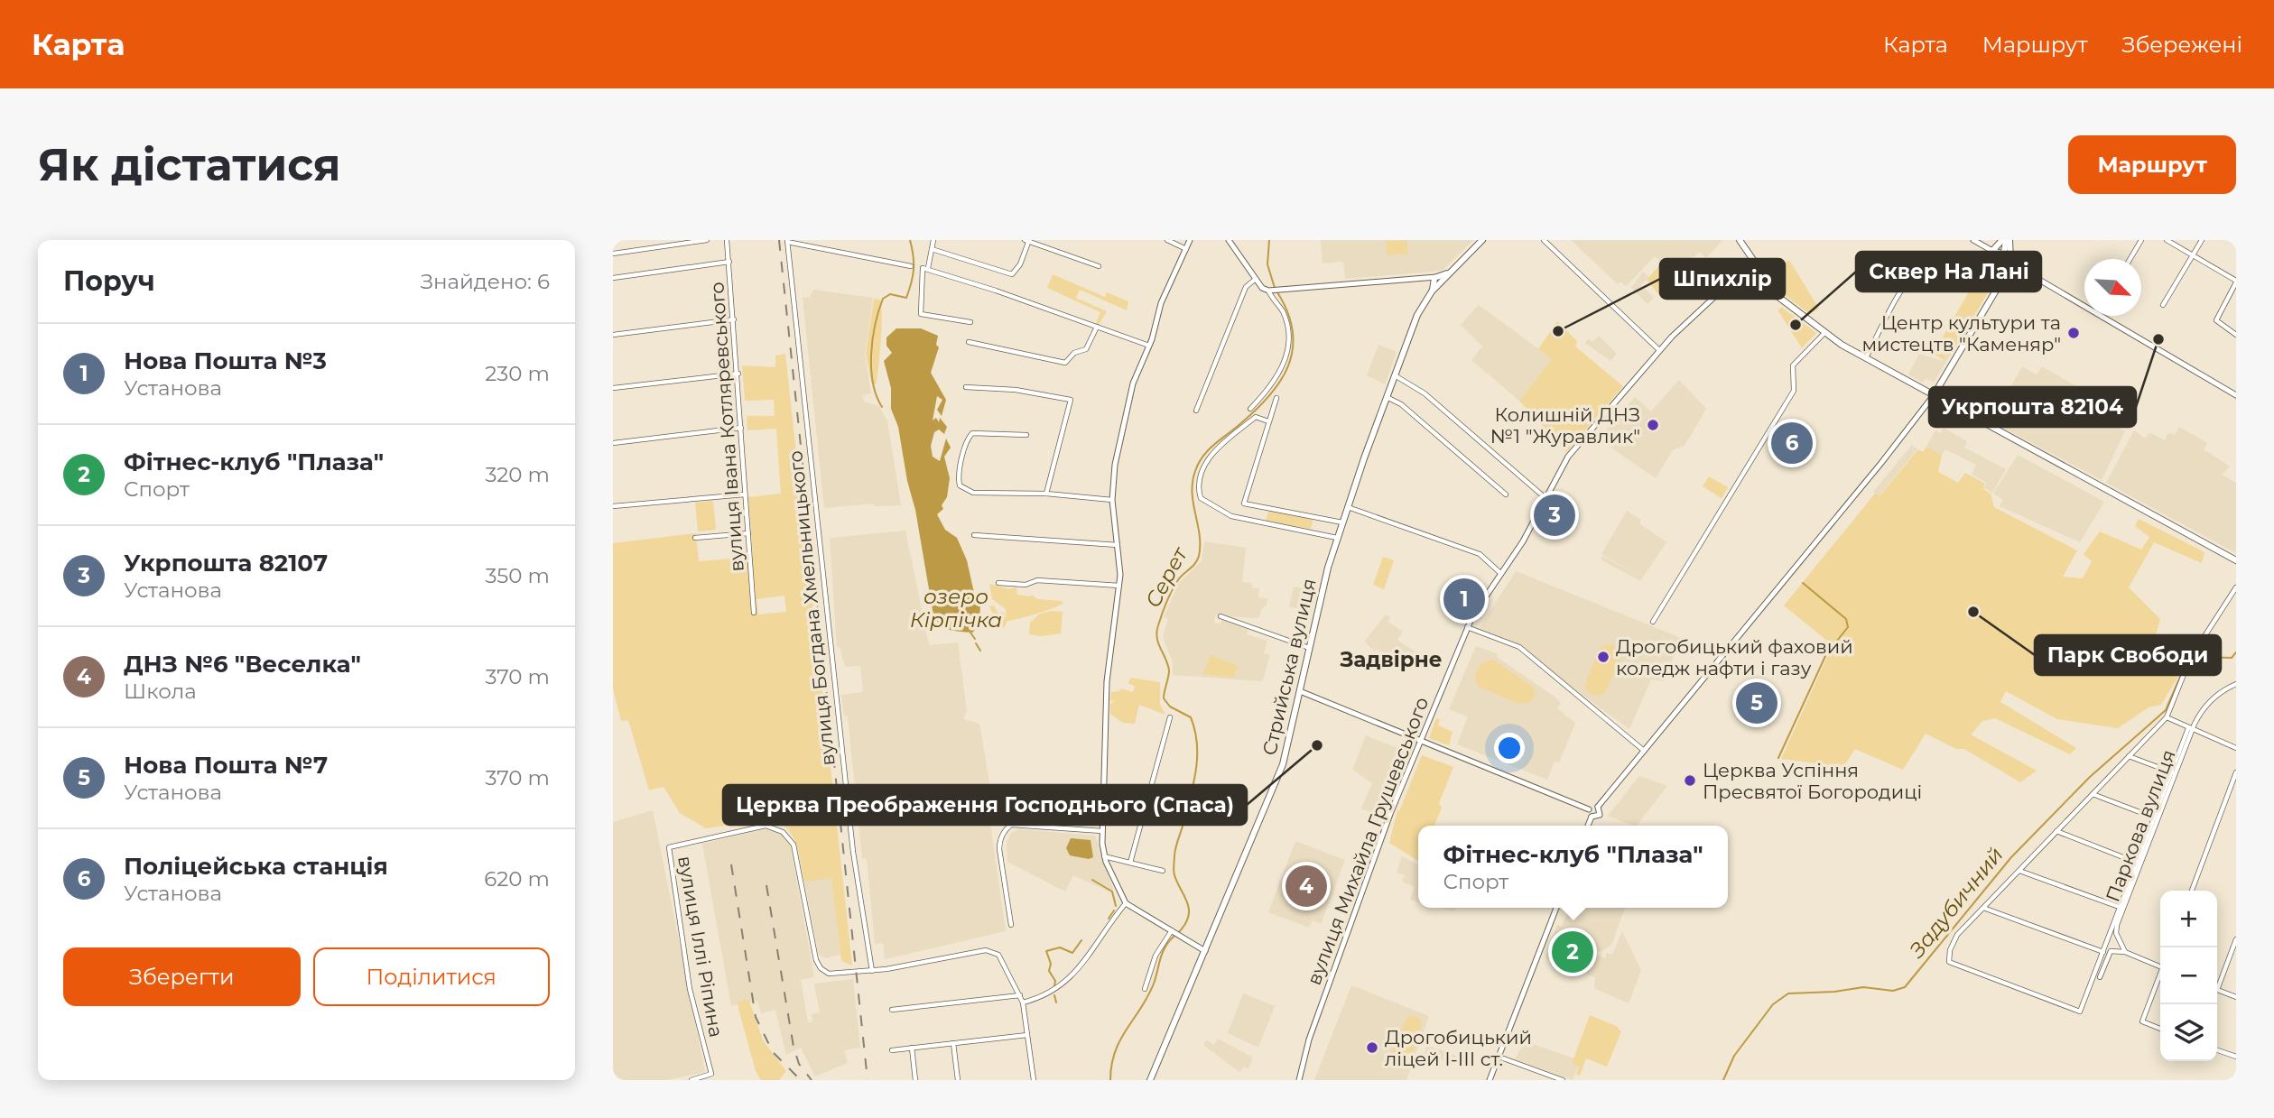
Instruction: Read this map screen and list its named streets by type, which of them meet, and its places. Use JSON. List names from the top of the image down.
{
  "streets": {
    "main road": ["Стрийська вулиця"],
    "street": [
      "вулиця Івана Котляревського",
      "вулиця Богдана Хмельницького",
      "Паркова вулиця",
      "вулиця Михайла Грушевського",
      "вулиця Іллі Ріпина"
    ]
  },
  "crossings": [
    ["вулиця Богдана Хмельницького", "вулиця Іллі Ріпина"]
  ],
  "districts": ["Задвірне"],
  "water": ["Серет", "озеро Кірпічка", "Задубичний"],
  "places": [
    "Сквер На Лані",
    "Шпихлір",
    "Центр культури та мистецтв \"Каменяр\"",
    "Укрпошта 82104",
    "Колишній ДНЗ №1 \"Журавлик\"",
    "Парк Свободи",
    "Дрогобицький фаховий коледж нафти і газу",
    "Церква Преображення Господнього (Спаса)",
    "Церква Успіння Пресвятої Богородиці",
    "Дрогобицький ліцей І-ІІІ ст."
  ],
  "north": "bottom right",
  "page": {
    "header": "Карта",
    "nav": ["Карта", "Маршрут", "Збережені"],
    "buttons": [
      "Маршрут",
      ["Зберегти", "Поділитися"]
    ],
    "title": "Як дістатися",
    "heading": ["Поруч", "Знайдено: 6"],
    "list": [
      {
        "mark": "1",
        "name": "Нова Пошта №3",
        "note": "Установа",
        "value": "230 m"
      },
      {
        "mark": "2",
        "name": "Фітнес-клуб \"Плаза\"",
        "note": "Спорт",
        "value": "320 m"
      },
      {
        "mark": "3",
        "name": "Укрпошта 82107",
        "note": "Установа",
        "value": "350 m"
      },
      {
        "mark": "4",
        "name": "ДНЗ №6 \"Веселка\"",
        "note": "Школа",
        "value": "370 m"
      },
      {
        "mark": "5",
        "name": "Нова Пошта №7",
        "note": "Установа",
        "value": "370 m"
      },
      {
        "mark": "6",
        "name": "Поліцейська станція",
        "note": "Установа",
        "value": "620 m"
      }
    ],
    "pins": [
      "6",
      "3",
      "1",
      "5",
      "4",
      "2"
    ],
    "popup": ["Фітнес-клуб \"Плаза\"", "Спорт"],
    "map_buttons": ["+", "−"]
  }
}
